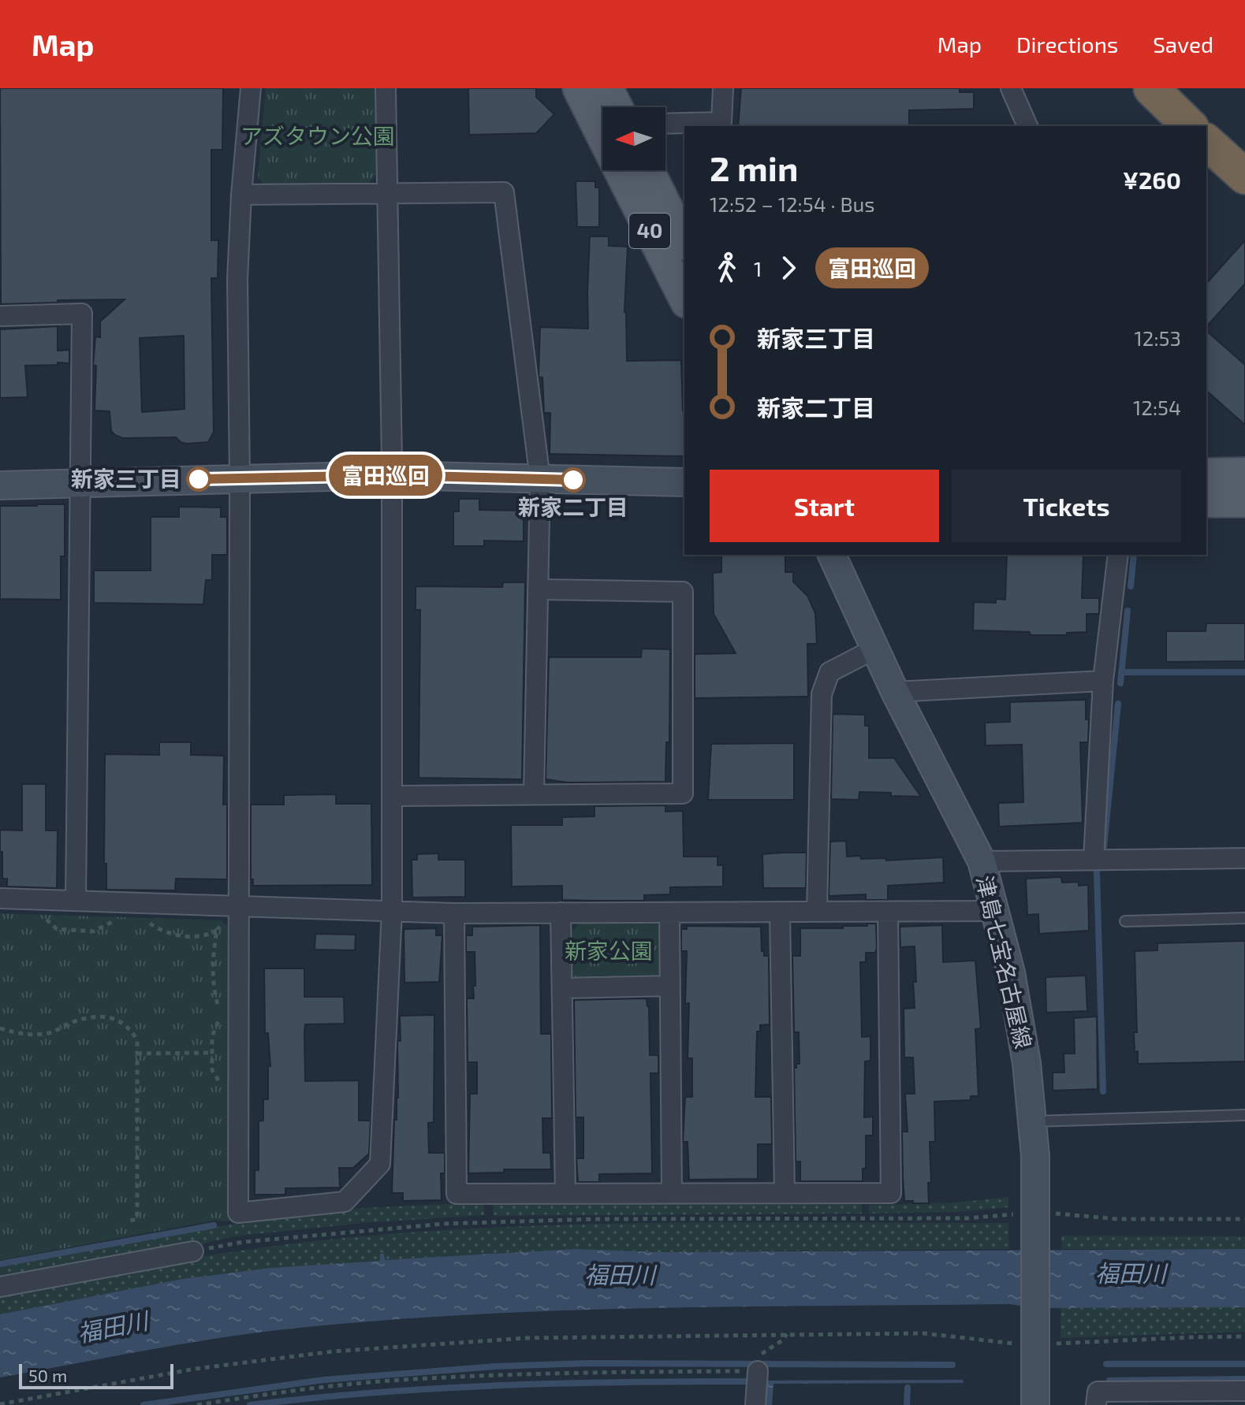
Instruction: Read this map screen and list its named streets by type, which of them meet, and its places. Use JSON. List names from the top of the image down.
{
  "streets": {
    "main road": ["40", "津島七宝名古屋線"]
  },
  "water": ["福田川"],
  "parks": ["アズタウン公園", "新家公園"],
  "places": ["新家三丁目", "新家二丁目"],
  "lines": ["bus line 富田巡回"],
  "scale_bar": "50 m",
  "north": "left",
  "page": {
    "header": "Map",
    "nav": ["Map", "Directions", "Saved"],
    "on_map": "富田巡回",
    "heading": ["2 min", "12:52 – 12:54 · Bus", "¥260"],
    "legs": ["1", "富田巡回"],
    "list": [
      {
        "name": "新家三丁目",
        "value": "12:53"
      },
      {
        "name": "新家二丁目",
        "value": "12:54"
      }
    ],
    "buttons": ["Start", "Tickets"],
    "scale": "50 m"
  }
}
